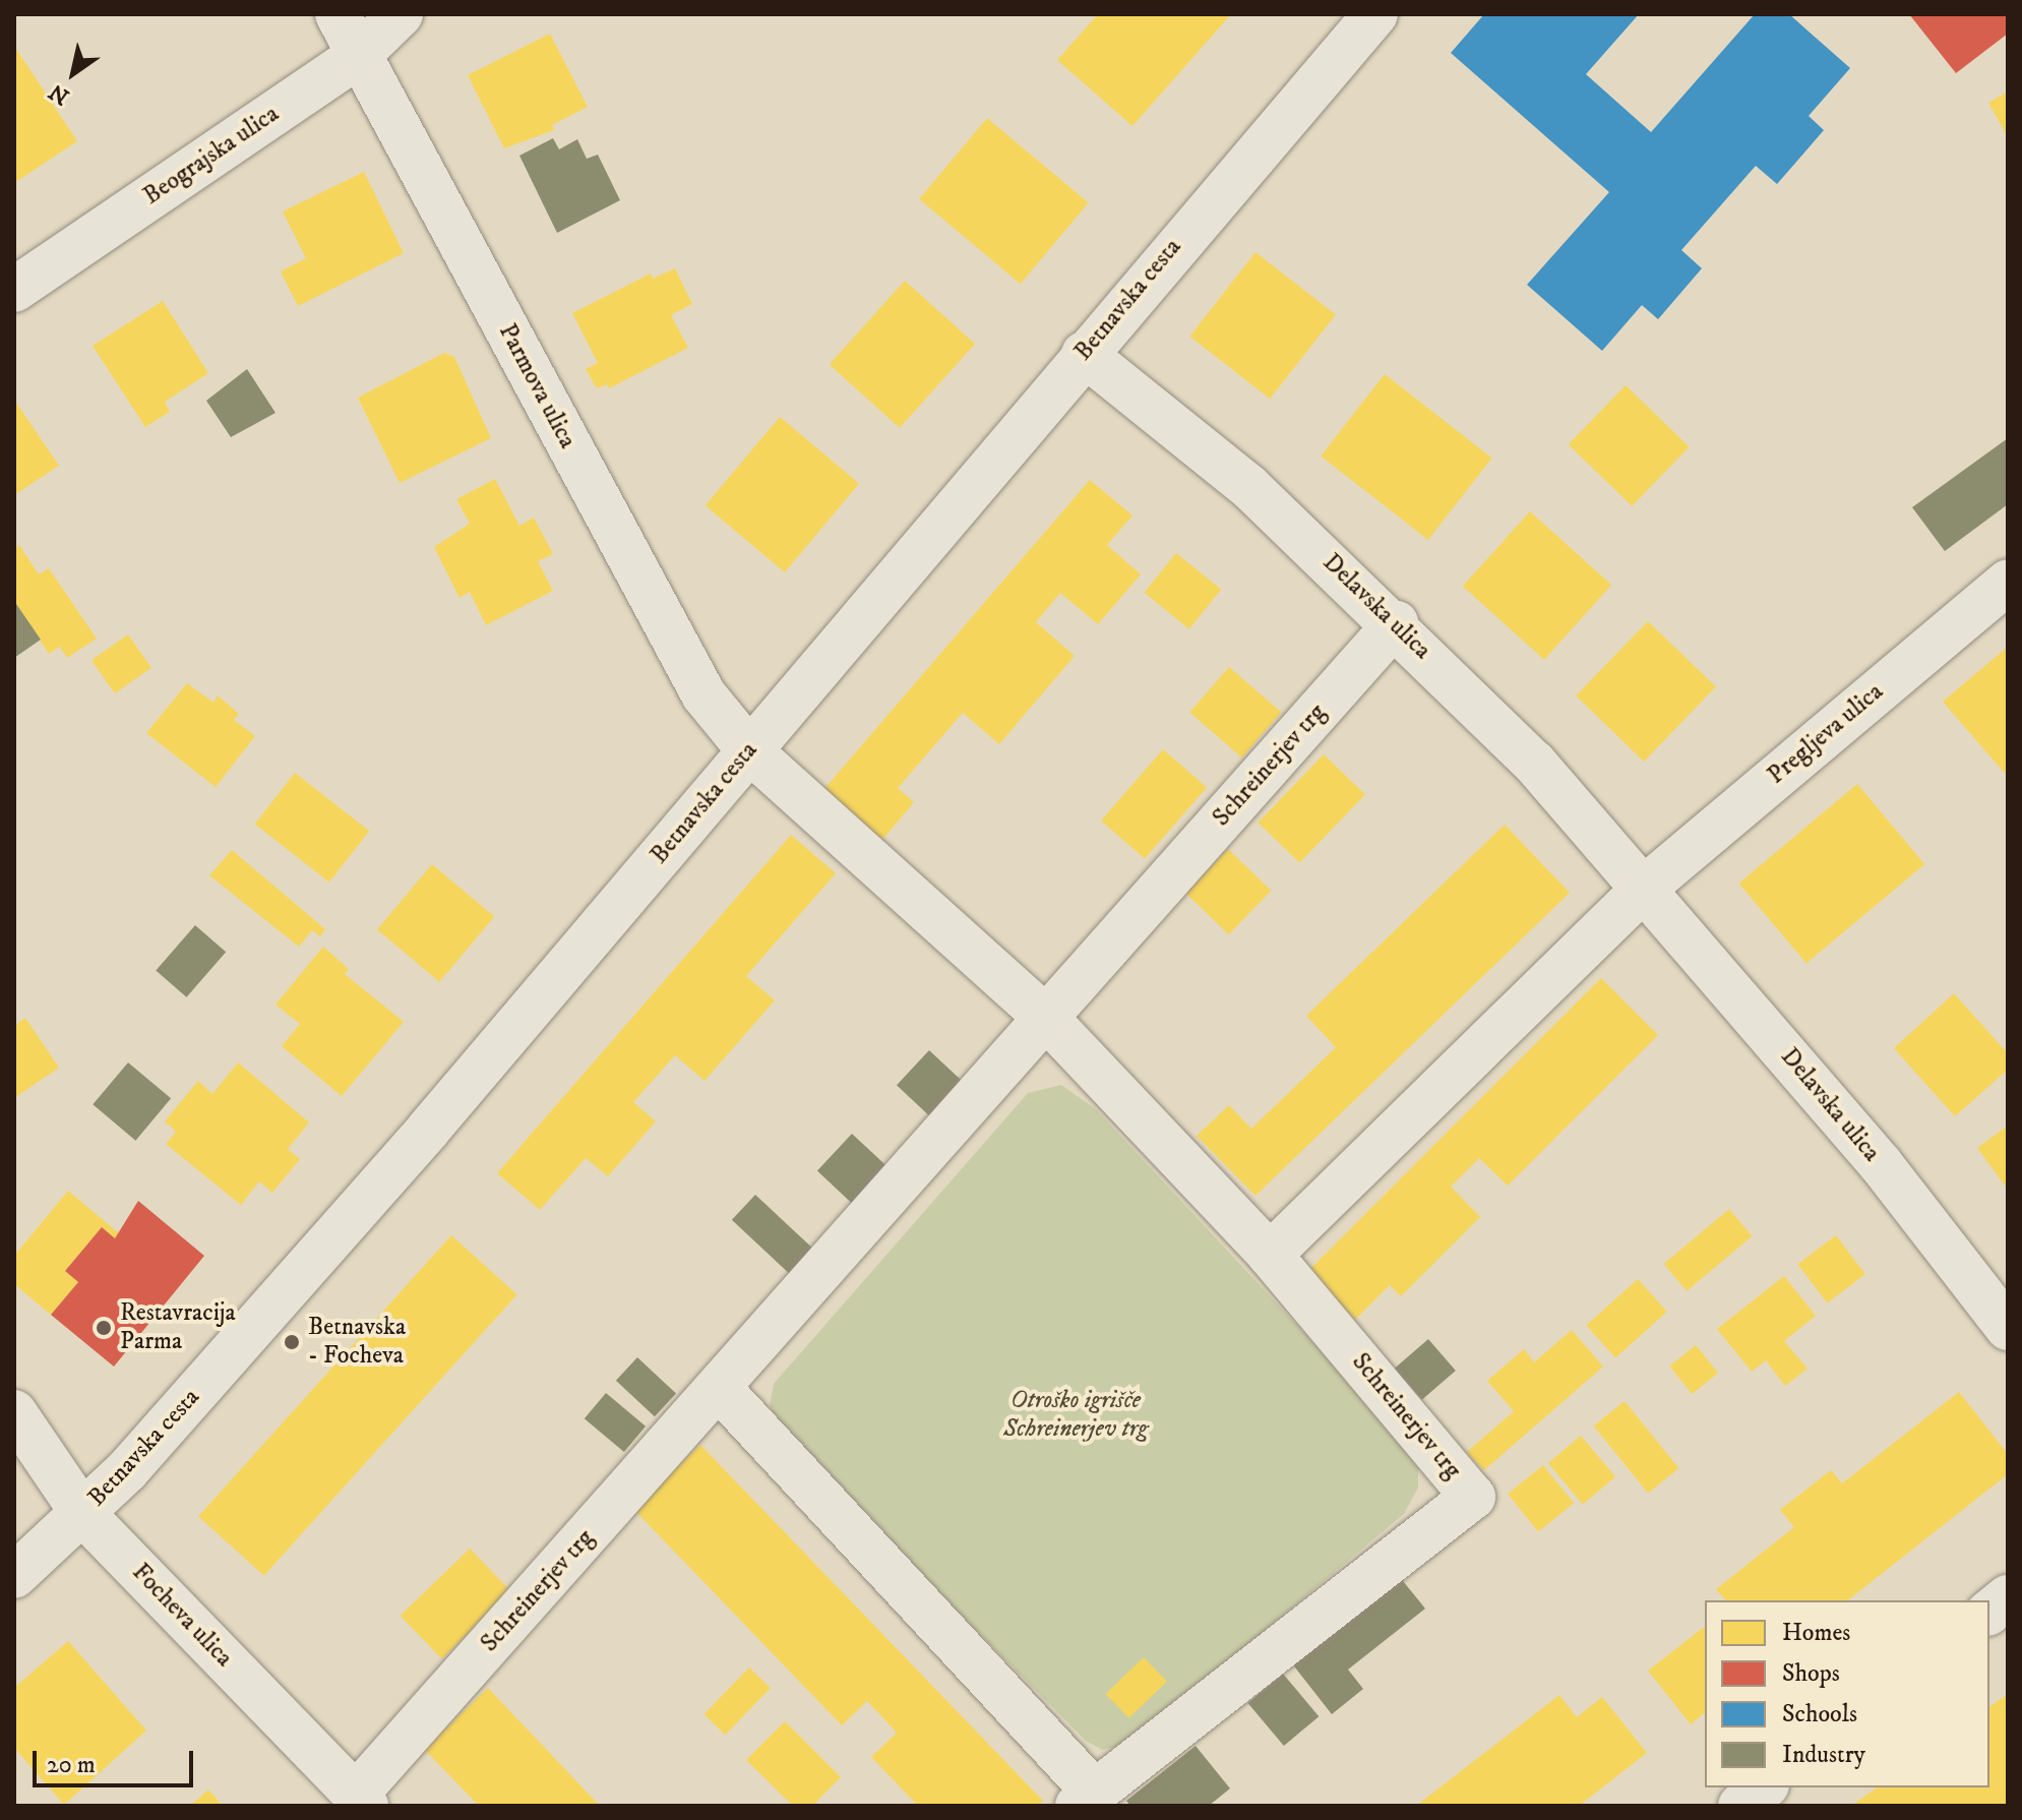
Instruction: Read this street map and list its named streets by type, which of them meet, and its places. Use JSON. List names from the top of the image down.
{
  "streets": {
    "street": [
      "Beograjska ulica",
      "Betnavska cesta",
      "Parmova ulica",
      "Delavska ulica",
      "Pregljeva ulica",
      "Schreinerjev trg",
      "Focheva ulica"
    ]
  },
  "crossings": [
    ["Beograjska ulica", "Parmova ulica"],
    ["Betnavska cesta", "Parmova ulica"],
    ["Betnavska cesta", "Delavska ulica"],
    ["Betnavska cesta", "Schreinerjev trg"],
    ["Betnavska cesta", "Focheva ulica"],
    ["Parmova ulica", "Schreinerjev trg"],
    ["Delavska ulica", "Pregljeva ulica"],
    ["Delavska ulica", "Schreinerjev trg"],
    ["Schreinerjev trg", "Focheva ulica"]
  ],
  "parks": ["Otroško igrišče Schreinerjev trg"],
  "places": ["Restavracija Parma", "Betnavska - Focheva"],
  "legend": [
    "Homes",
    "Shops",
    "Schools",
    "Industry"
  ],
  "scale_bar": "20 m",
  "north": "bottom left"
}
